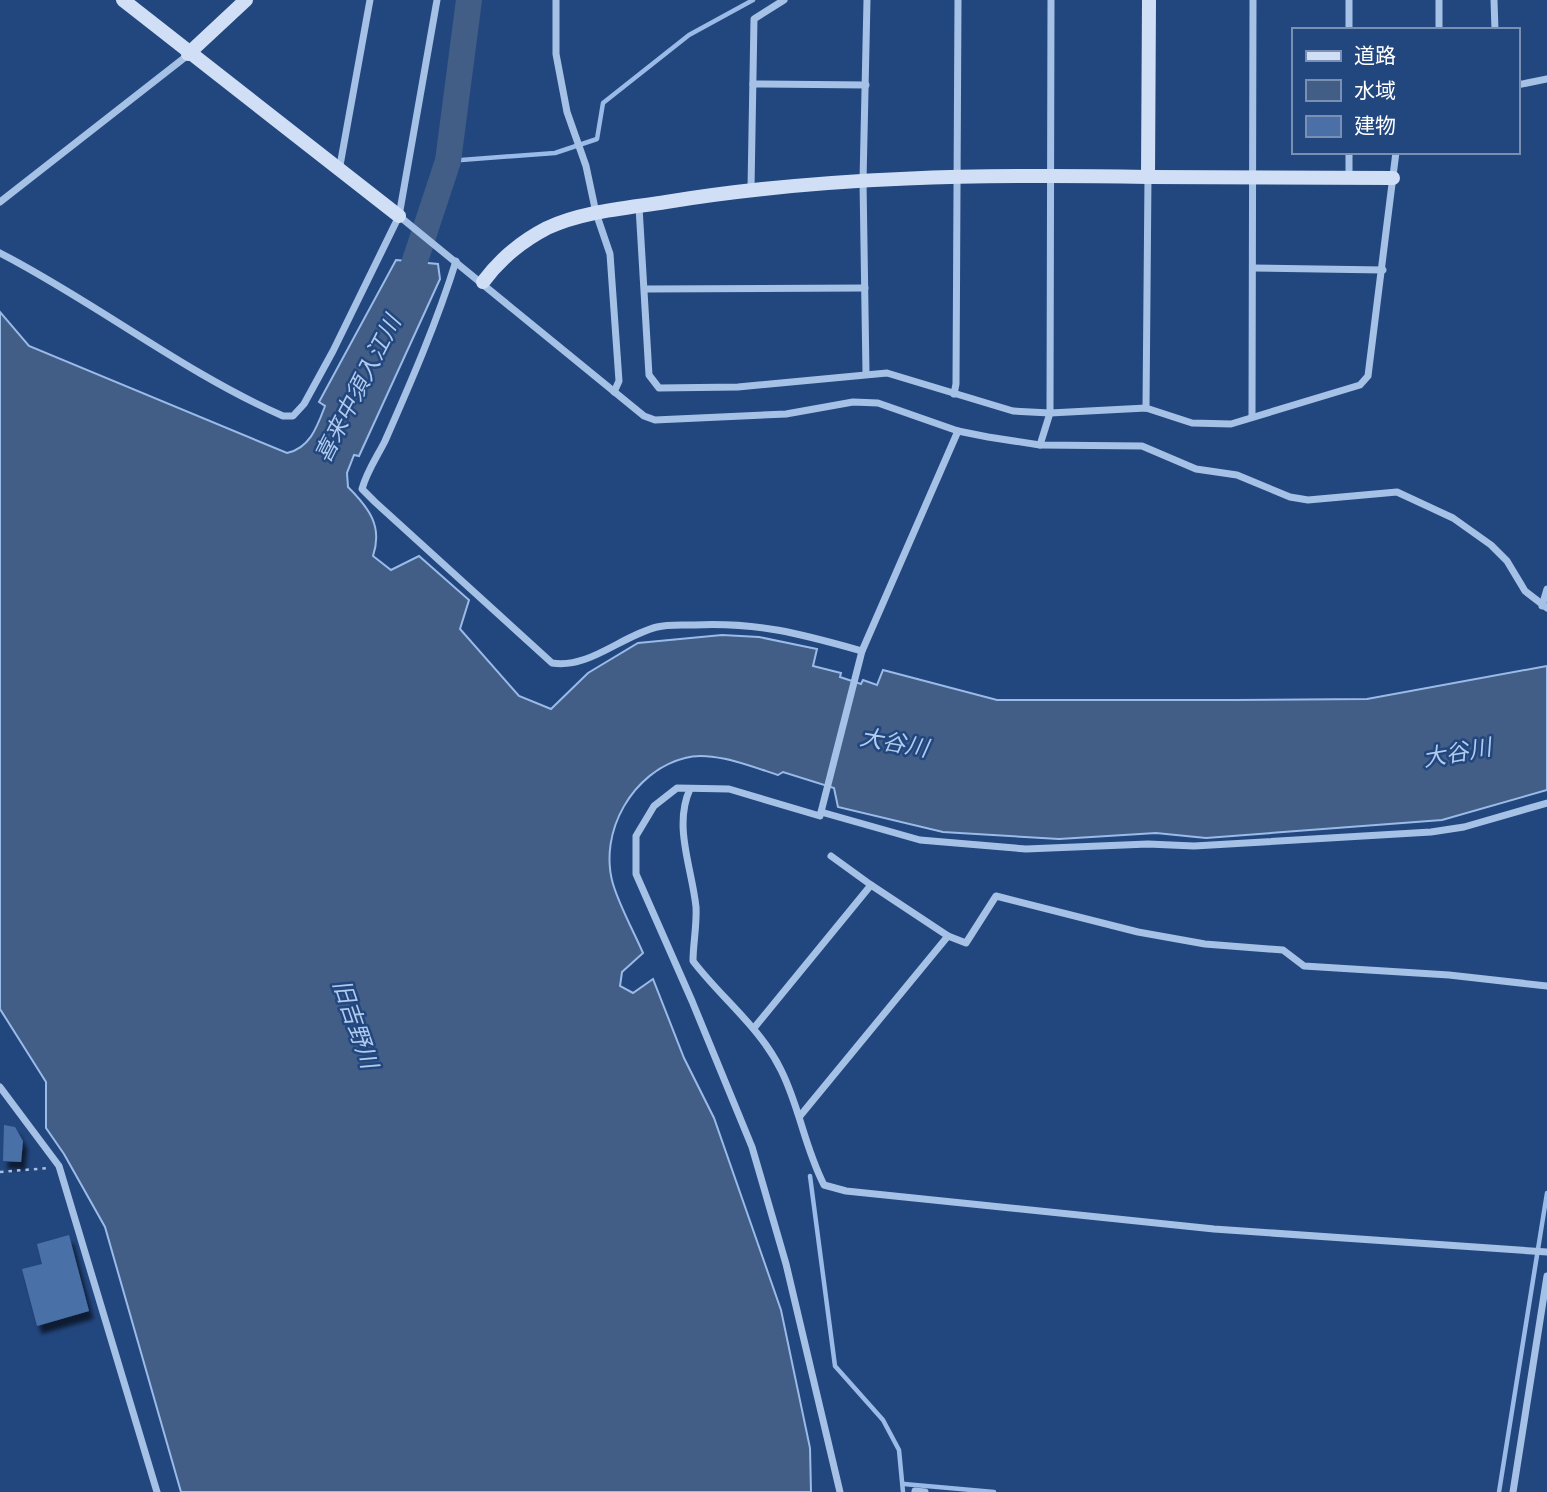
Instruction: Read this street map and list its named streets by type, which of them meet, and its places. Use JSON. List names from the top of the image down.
{
  "water": ["喜来中須入江川", "大谷川", "旧吉野川"],
  "legend": ["道路", "水域", "建物"]
}
